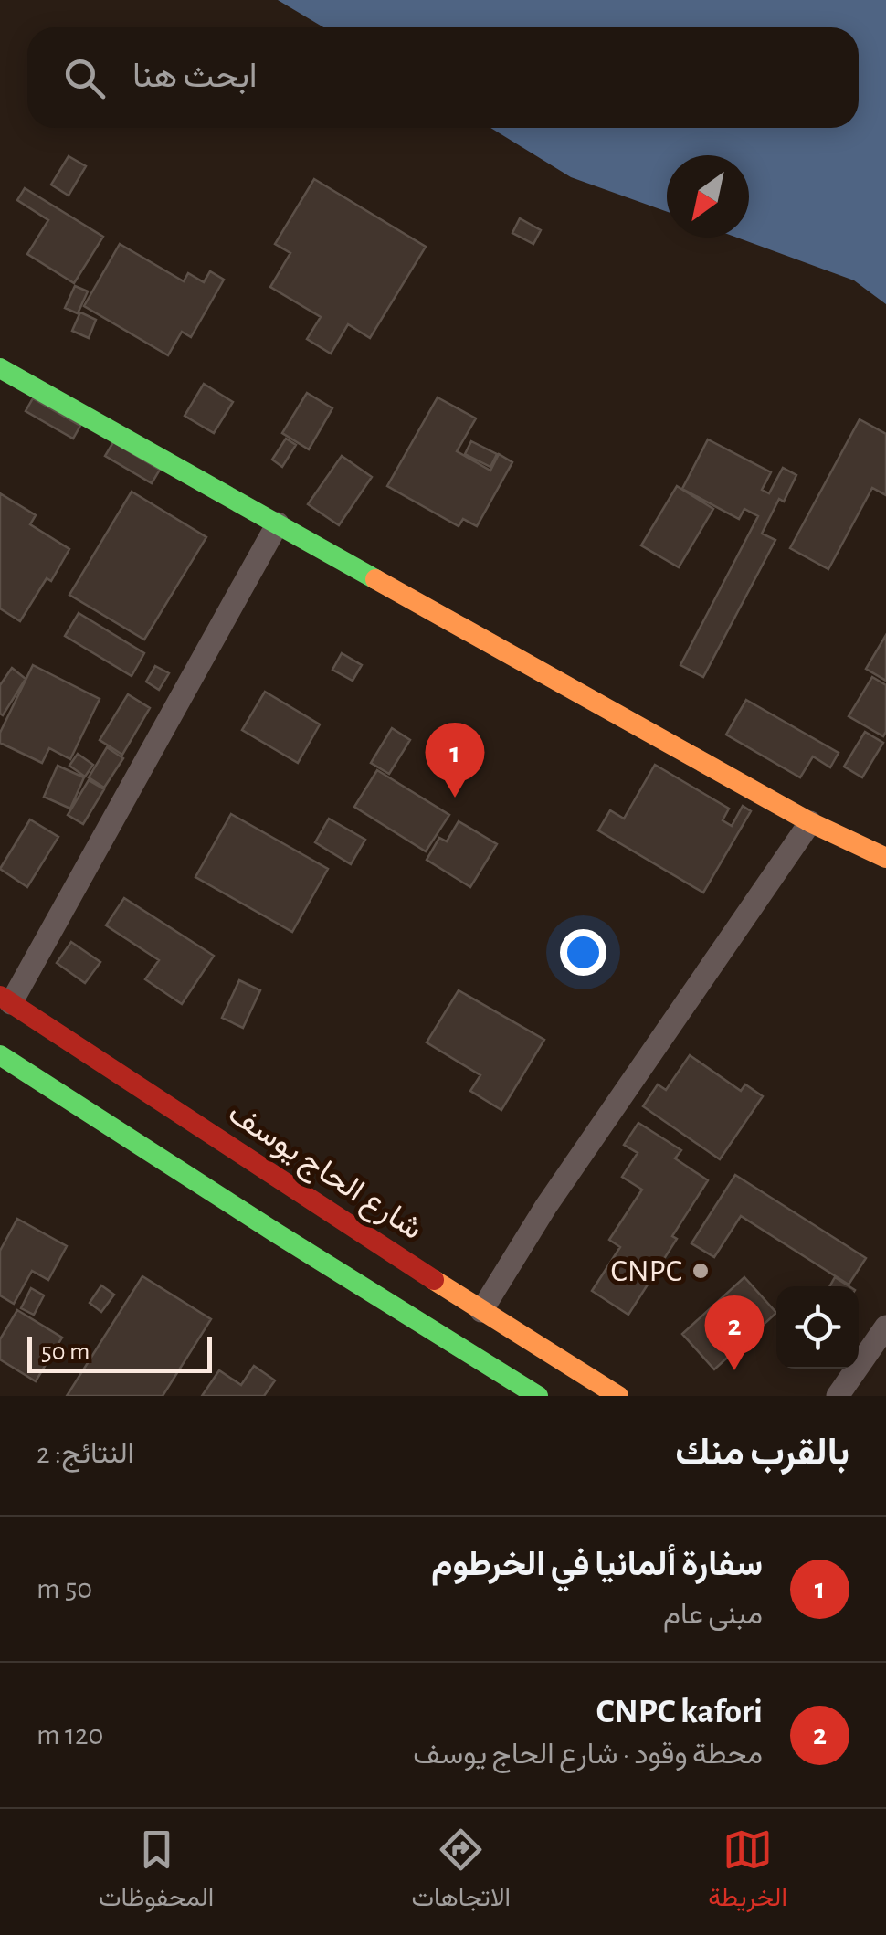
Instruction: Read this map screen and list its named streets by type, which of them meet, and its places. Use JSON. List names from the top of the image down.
{
  "streets": {
    "main road": ["شارع الحاج يوسف"]
  },
  "places": ["CNPC"],
  "scale_bar": "50 m",
  "north": "bottom left",
  "page": {
    "search": "ابحث هنا",
    "pins": ["1", "2"],
    "scale": "50 m",
    "heading": ["بالقرب منك", "النتائج: 2"],
    "list": [
      {
        "mark": "1",
        "name": "سفارة ألمانيا في الخرطوم",
        "note": "مبنى عام",
        "value": "50 m"
      },
      {
        "mark": "2",
        "name": "CNPC kafori",
        "note": "محطة وقود · شارع الحاج يوسف",
        "value": "120 m"
      }
    ],
    "nav": ["الخريطة", "الاتجاهات", "المحفوظات"]
  }
}
